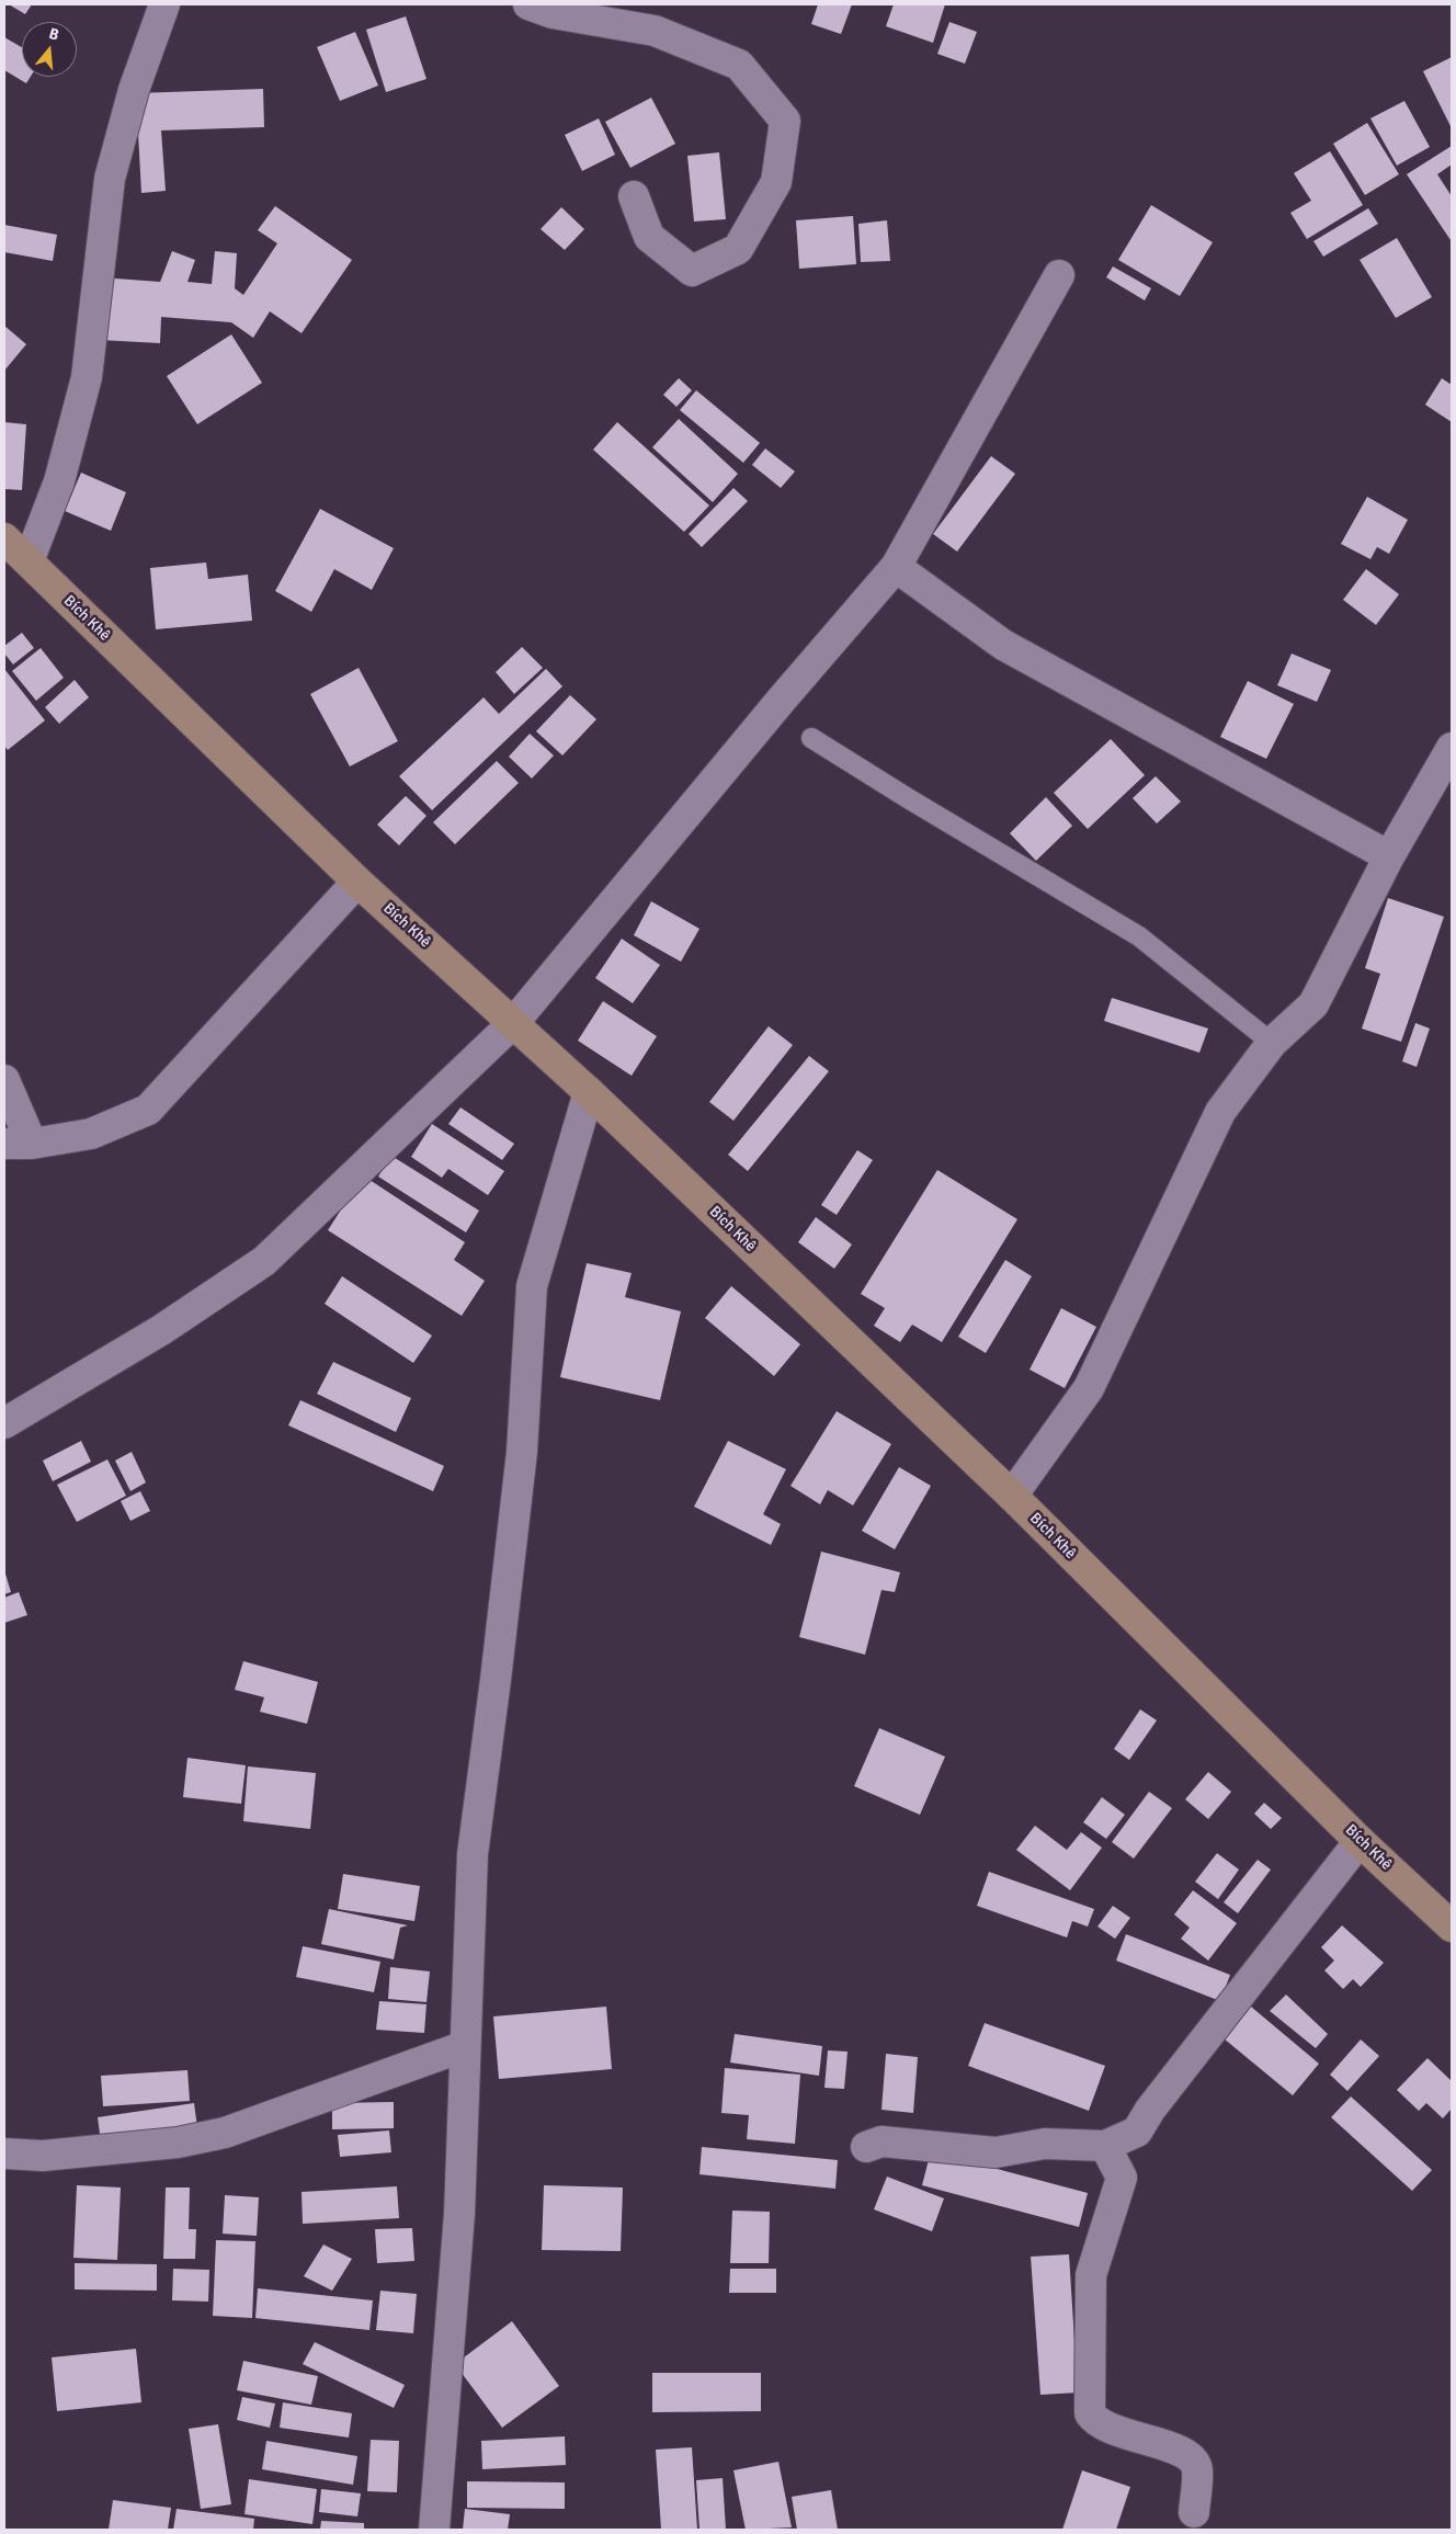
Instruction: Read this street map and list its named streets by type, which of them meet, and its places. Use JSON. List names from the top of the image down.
{
  "streets": {
    "main road": ["Bích Khê"]
  },
  "north": "top"
}
